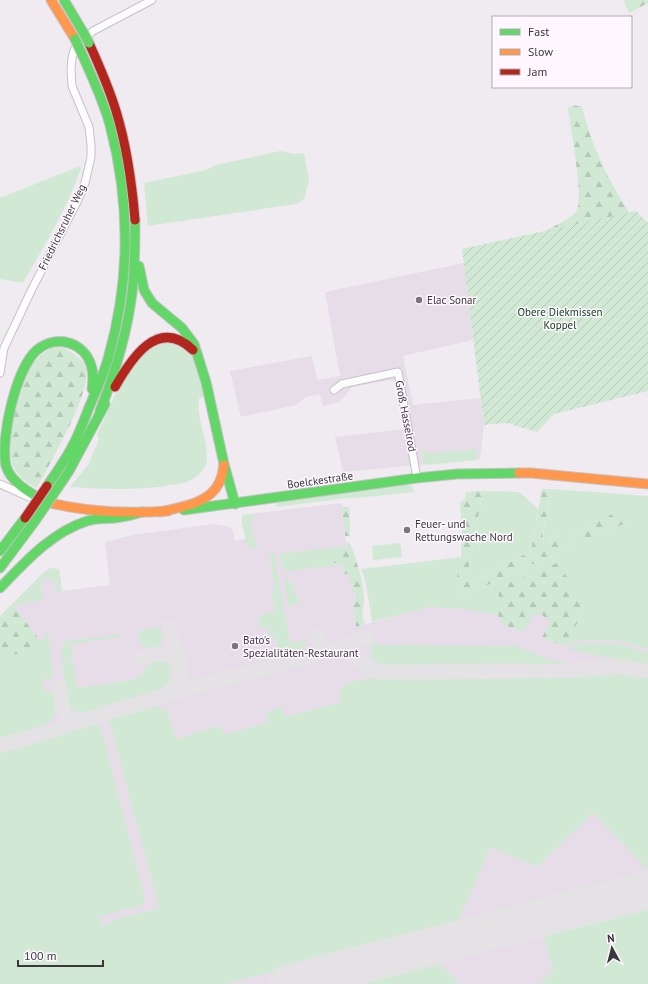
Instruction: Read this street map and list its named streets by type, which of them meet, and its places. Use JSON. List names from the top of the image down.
{
  "streets": {
    "main road": ["Boelckestraße"],
    "street": ["Friedrichsruher Weg", "Groß Hasselrod"]
  },
  "crossings": [
    ["Groß Hasselrod", "Boelckestraße"]
  ],
  "parks": ["Obere Diekmissen Koppel"],
  "places": ["Elac Sonar", "Feuer- und Rettungswache Nord", "Bato's Spezialitäten-Restaurant"],
  "legend": ["Fast", "Slow", "Jam"],
  "scale_bar": "100 m",
  "north": "top"
}
